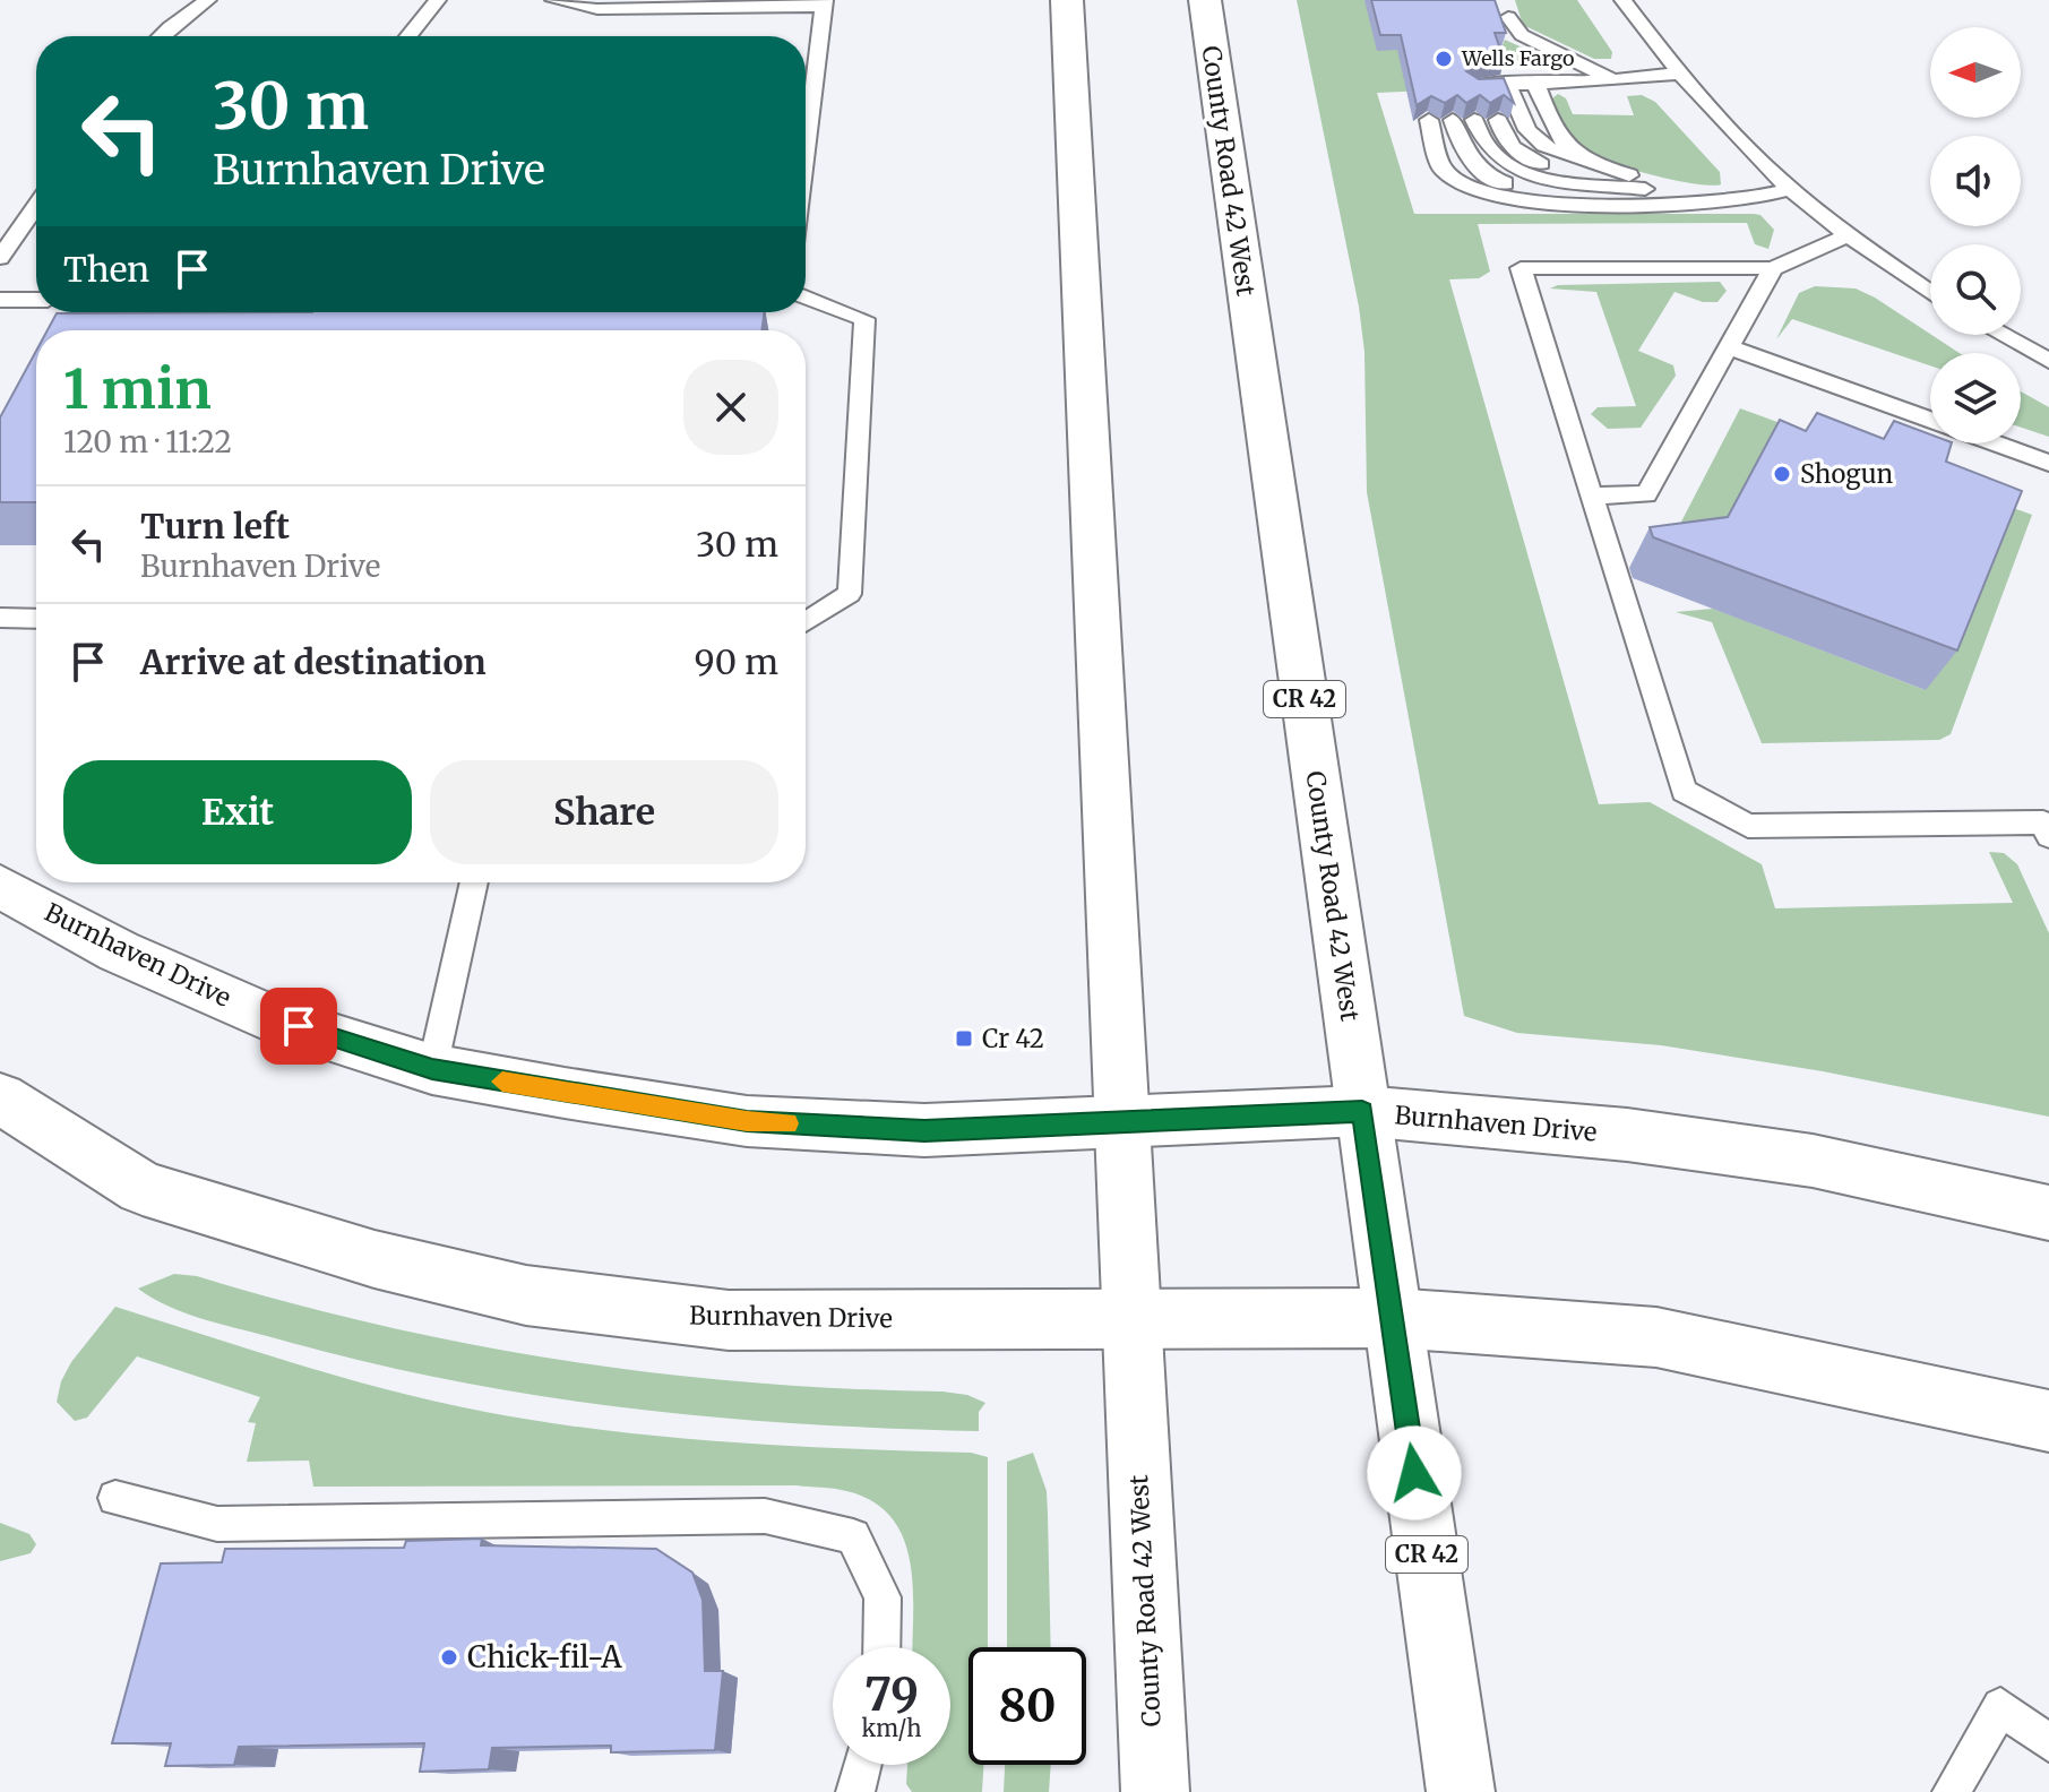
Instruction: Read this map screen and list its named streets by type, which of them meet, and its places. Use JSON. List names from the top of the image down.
{
  "streets": {
    "main road": ["County Road 42 West", "CR 42", "Burnhaven Drive"]
  },
  "crossings": [
    ["County Road 42 West", "Burnhaven Drive"]
  ],
  "places": {
    "other": ["Wells Fargo", "Shogun", "Chick-fil-A"],
    "transit": ["Cr 42"]
  },
  "north": "left",
  "page": {
    "turn": ["30 m", "Burnhaven Drive"],
    "then": "Then",
    "heading": ["1 min", "120 m · 11:22"],
    "list": [
      {
        "name": "Turn left",
        "note": "Burnhaven Drive",
        "value": "30 m"
      },
      {
        "name": "Arrive at destination",
        "value": "90 m"
      }
    ],
    "buttons": ["Exit", "Share"],
    "speed": "79 km/h",
    "limit": "80"
  }
}
